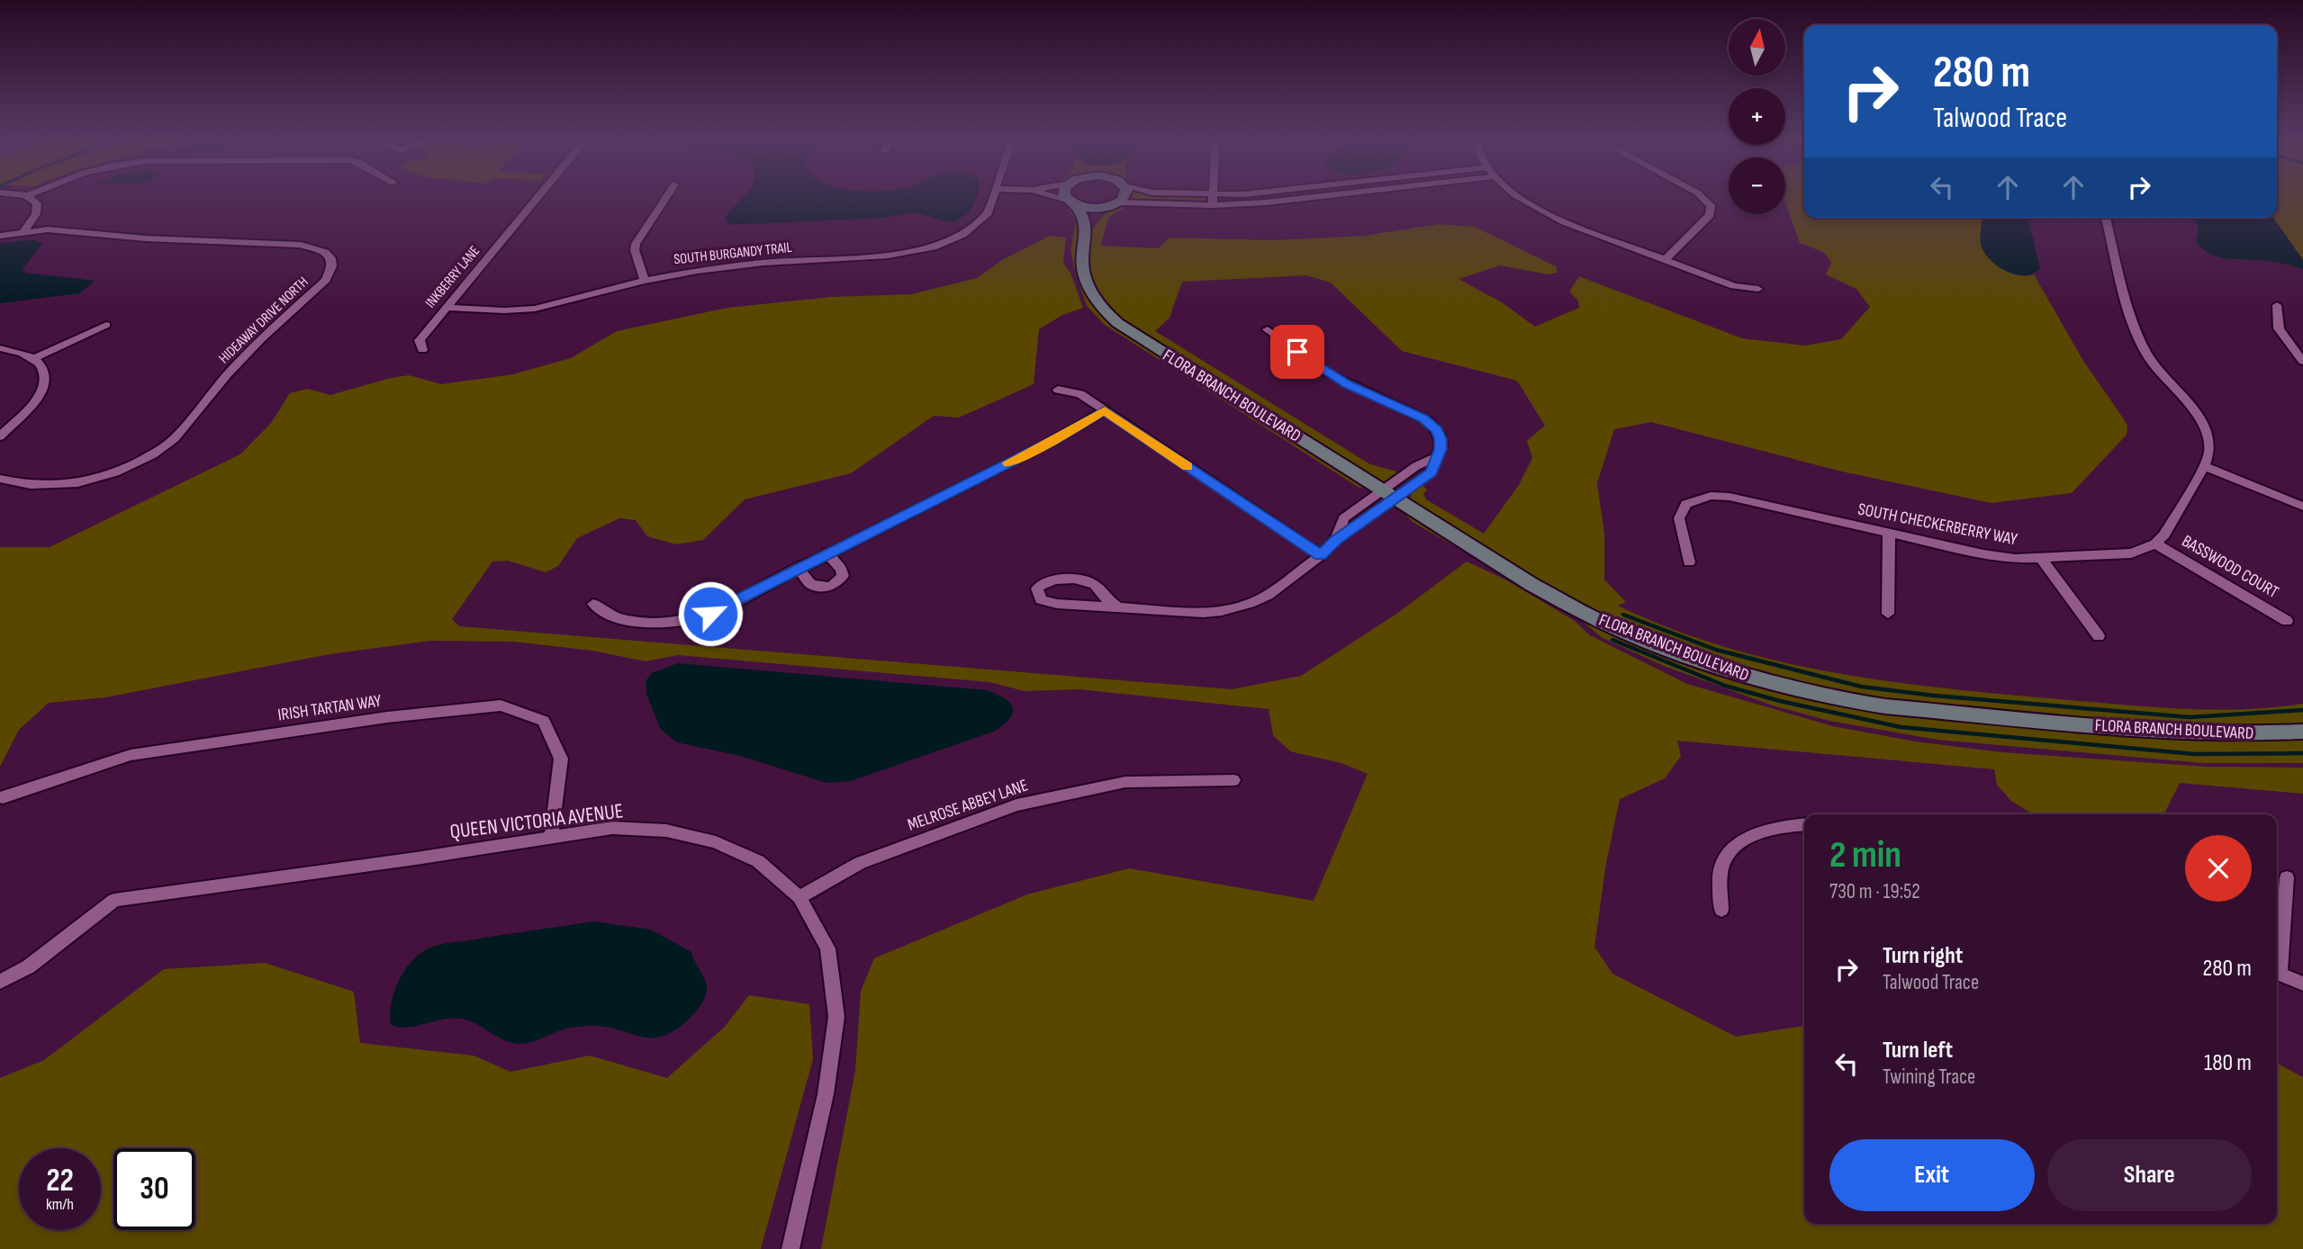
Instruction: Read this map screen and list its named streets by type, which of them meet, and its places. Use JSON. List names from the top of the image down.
{
  "streets": {
    "street": [
      "SOUTH BURGANDY TRAIL",
      "INKBERRY LANE",
      "HIDEAWAY DRIVE NORTH",
      "FLORA BRANCH BOULEVARD",
      "SOUTH CHECKERBERRY WAY",
      "BASSWOOD COURT",
      "IRISH TARTAN WAY",
      "MELROSE ABBEY LANE",
      "QUEEN VICTORIA AVENUE"
    ]
  },
  "crossings": [
    ["SOUTH BURGANDY TRAIL", "INKBERRY LANE"],
    ["SOUTH CHECKERBERRY WAY", "BASSWOOD COURT"],
    ["IRISH TARTAN WAY", "QUEEN VICTORIA AVENUE"],
    ["MELROSE ABBEY LANE", "QUEEN VICTORIA AVENUE"]
  ],
  "north": "top",
  "page": {
    "map_buttons": ["+", "−"],
    "turn": ["280 m", "Talwood Trace"],
    "heading": ["2 min", "730 m · 19:52"],
    "list": [
      {
        "name": "Turn right",
        "note": "Talwood Trace",
        "value": "280 m"
      },
      {
        "name": "Turn left",
        "note": "Twining Trace",
        "value": "180 m"
      }
    ],
    "buttons": ["Exit", "Share"],
    "speed": "22 km/h",
    "limit": "30"
  }
}
